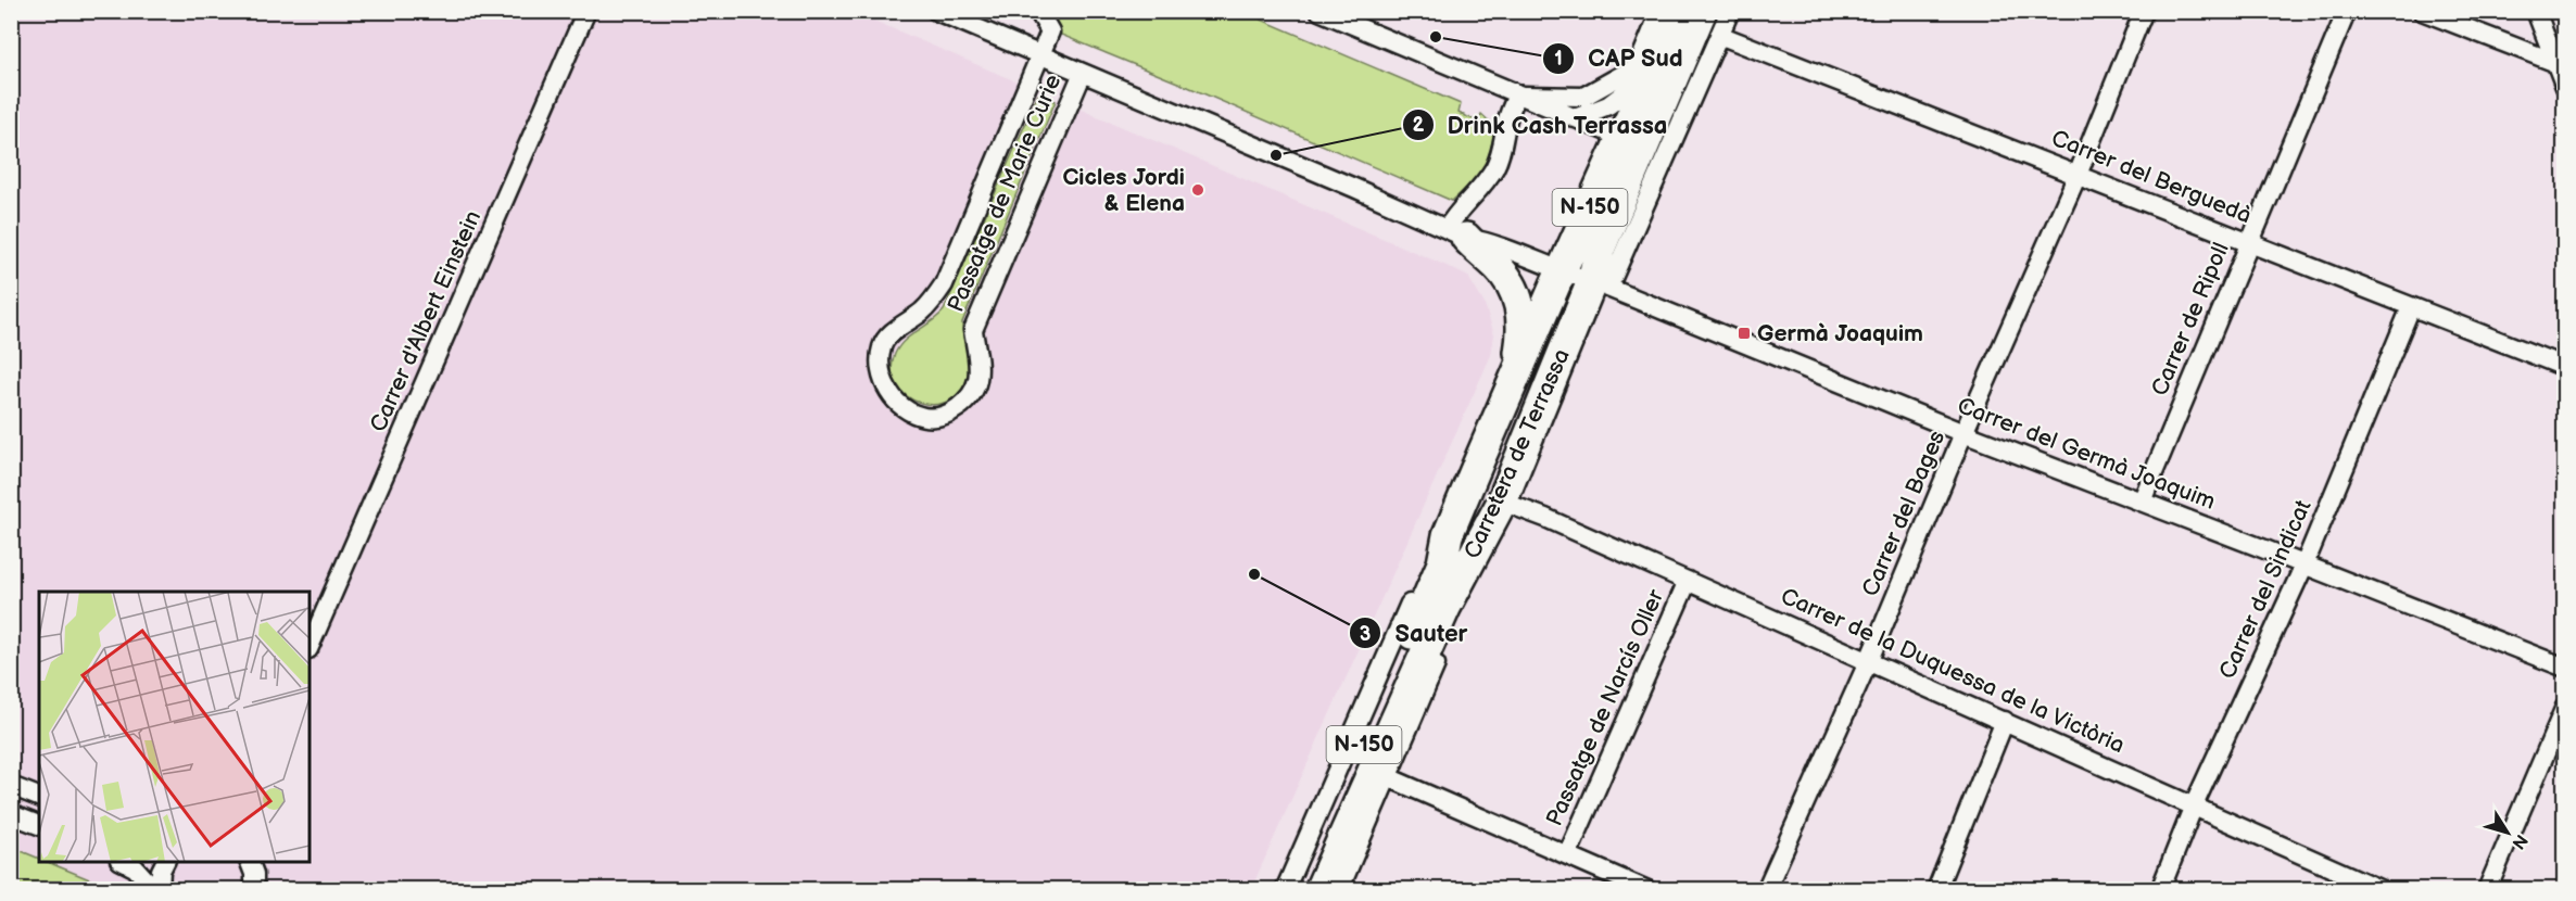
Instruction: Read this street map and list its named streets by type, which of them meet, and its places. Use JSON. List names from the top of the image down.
{
  "streets": {
    "main road": ["N-150", "Carretera de Terrassa"],
    "street": [
      "Carrer del Berguedà",
      "Passatge de Marie Curie",
      "Carrer de Ripoll",
      "Carrer d'Albert Einstein",
      "Carrer del Germà Joaquim",
      "Carrer del Bages",
      "Carrer del Sindicat",
      "Carrer de la Duquessa de la Victòria",
      "Passatge de Narcís Oller"
    ]
  },
  "crossings": [
    ["Carrer del Berguedà", "Carrer de Ripoll"],
    ["Carrer del Berguedà", "Carretera de Terrassa"],
    ["Carrer del Berguedà", "Carrer del Bages"],
    ["Carrer del Berguedà", "Carrer del Sindicat"],
    ["Passatge de Marie Curie", "Carrer del Germà Joaquim"],
    ["Carrer de Ripoll", "Carrer del Germà Joaquim"],
    ["Carretera de Terrassa", "Carrer del Germà Joaquim"],
    ["Carretera de Terrassa", "Carrer de la Duquessa de la Victòria"],
    ["Carrer del Germà Joaquim", "Carrer del Bages"],
    ["Carrer del Germà Joaquim", "Carrer del Sindicat"],
    ["Carrer del Bages", "Carrer de la Duquessa de la Victòria"],
    ["Carrer del Sindicat", "Carrer de la Duquessa de la Victòria"],
    ["Carrer de la Duquessa de la Victòria", "Passatge de Narcís Oller"]
  ],
  "places": {
    "other": [
      "CAP Sud",
      "Drink Cash Terrassa",
      "Cicles Jordi & Elena",
      "Sauter"
    ],
    "transit": ["Germà Joaquim"]
  },
  "north": "bottom right"
}
